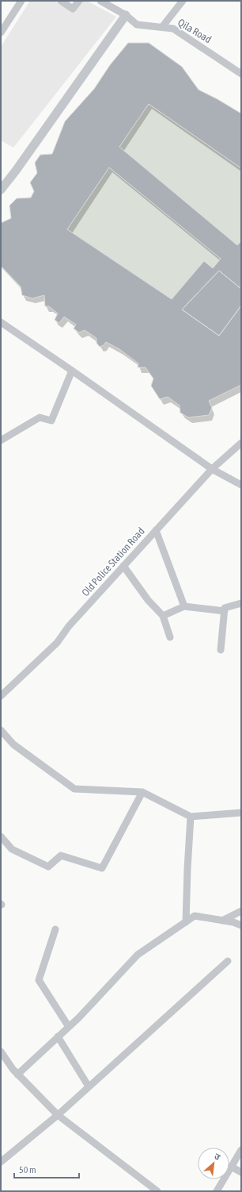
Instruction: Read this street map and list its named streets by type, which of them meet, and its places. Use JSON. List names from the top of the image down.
{
  "streets": {
    "street": ["Qila Road", "Old Police Station Road"]
  },
  "scale_bar": "50 m",
  "north": "top right"
}
